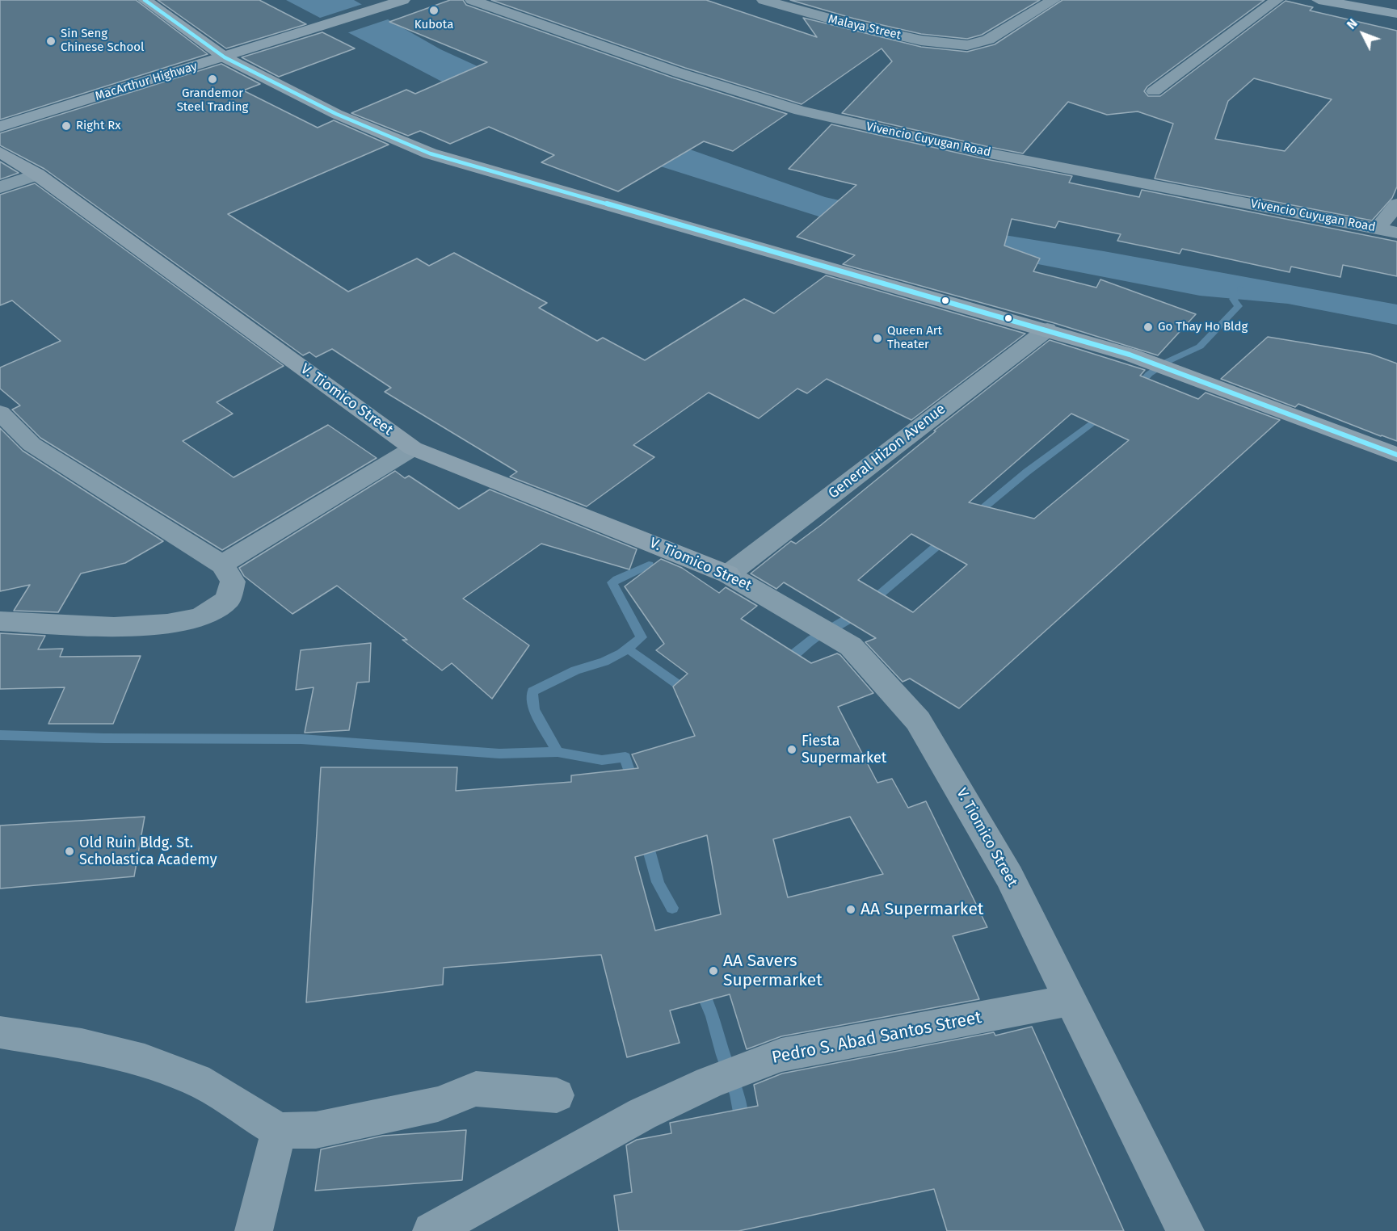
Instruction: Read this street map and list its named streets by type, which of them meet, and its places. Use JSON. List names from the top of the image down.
{
  "streets": {
    "highway": ["MacArthur Highway"],
    "main road": ["V. Tiomico Street"],
    "street": [
      "Malaya Street",
      "Vivencio Cuyugan Road",
      "General Hizon Avenue",
      "Pedro S. Abad Santos Street"
    ]
  },
  "crossings": [
    ["V. Tiomico Street", "General Hizon Avenue"],
    ["V. Tiomico Street", "Pedro S. Abad Santos Street"]
  ],
  "places": [
    "Kubota",
    "Sin Seng Chinese School",
    "Grandemor Steel Trading",
    "Right Rx",
    "Go Thay Ho Bldg",
    "Queen Art Theater",
    "Fiesta Supermarket",
    "Old Ruin Bldg. St. Scholastica Academy",
    "AA Supermarket",
    "AA Savers Supermarket"
  ],
  "north": "top left"
}
